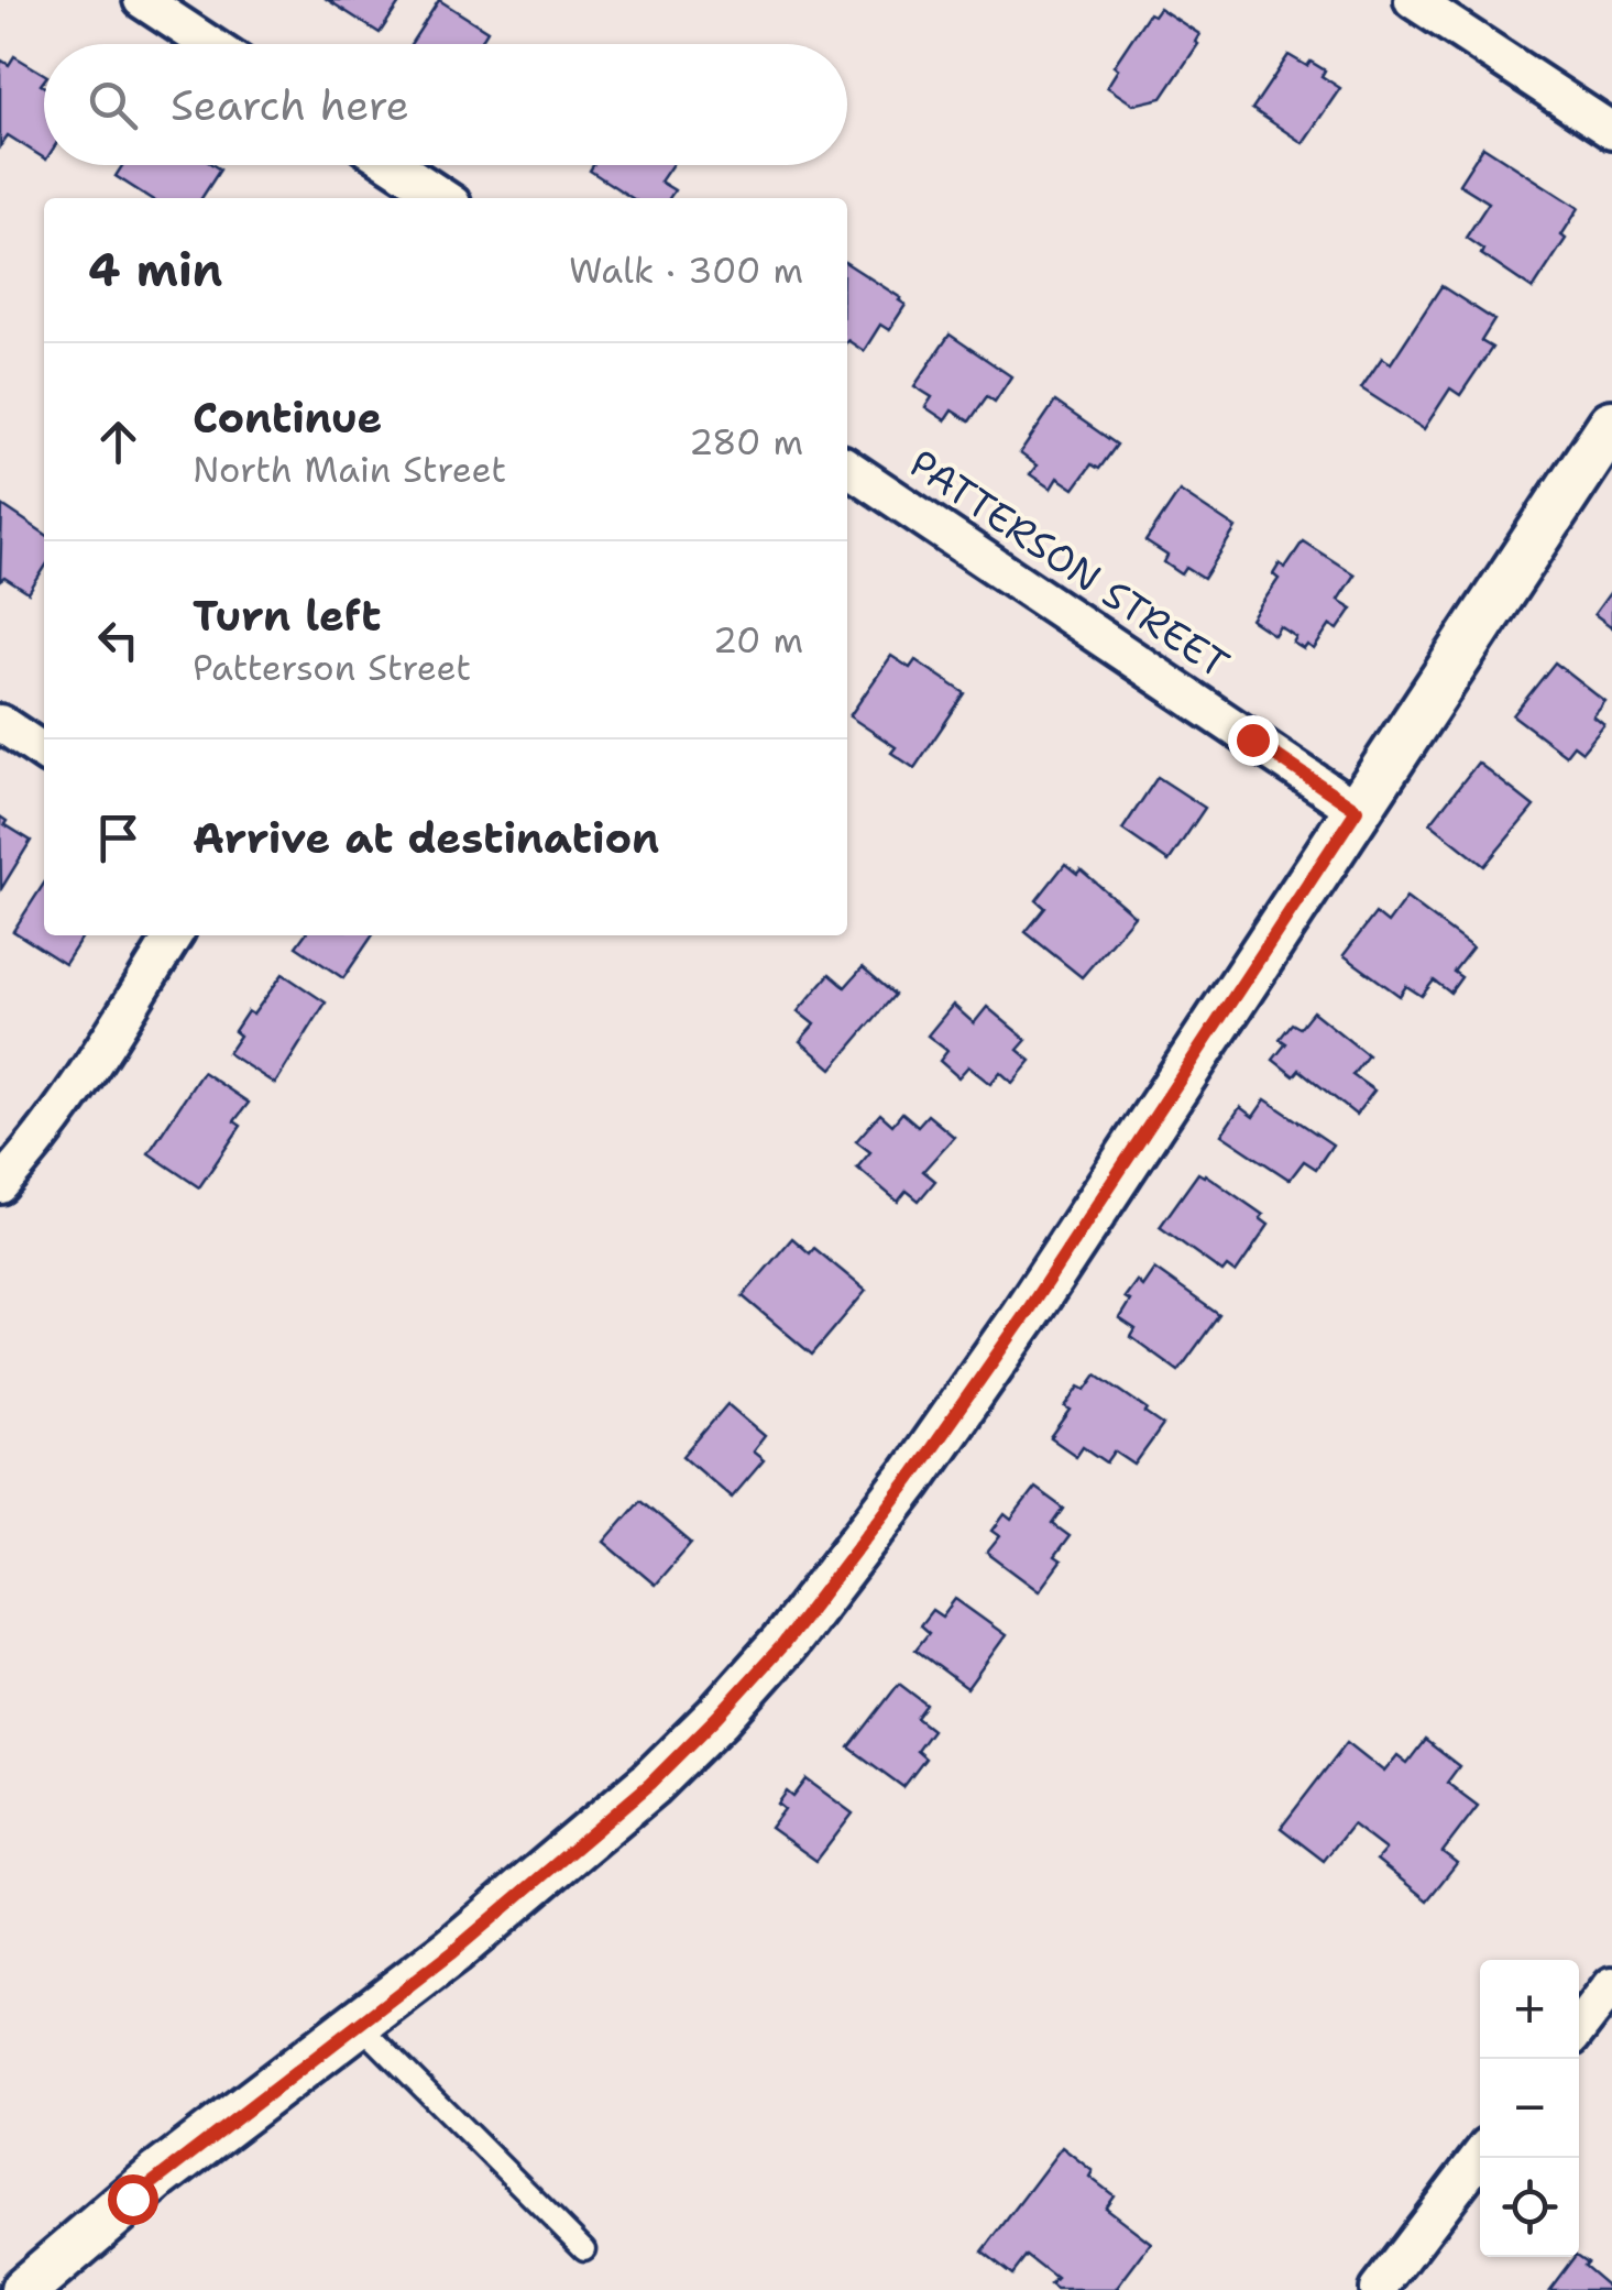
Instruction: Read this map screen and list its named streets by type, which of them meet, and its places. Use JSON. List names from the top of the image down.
{
  "streets": {
    "street": ["PATTERSON STREET"]
  },
  "page": {
    "search": "Search here",
    "heading": ["4 min", "Walk · 300 m"],
    "list": [
      ["Continue", "North Main Street", "280 m"],
      ["Turn left", "Patterson Street", "20 m"],
      "Arrive at destination"
    ],
    "map_buttons": ["+", "−"]
  }
}
